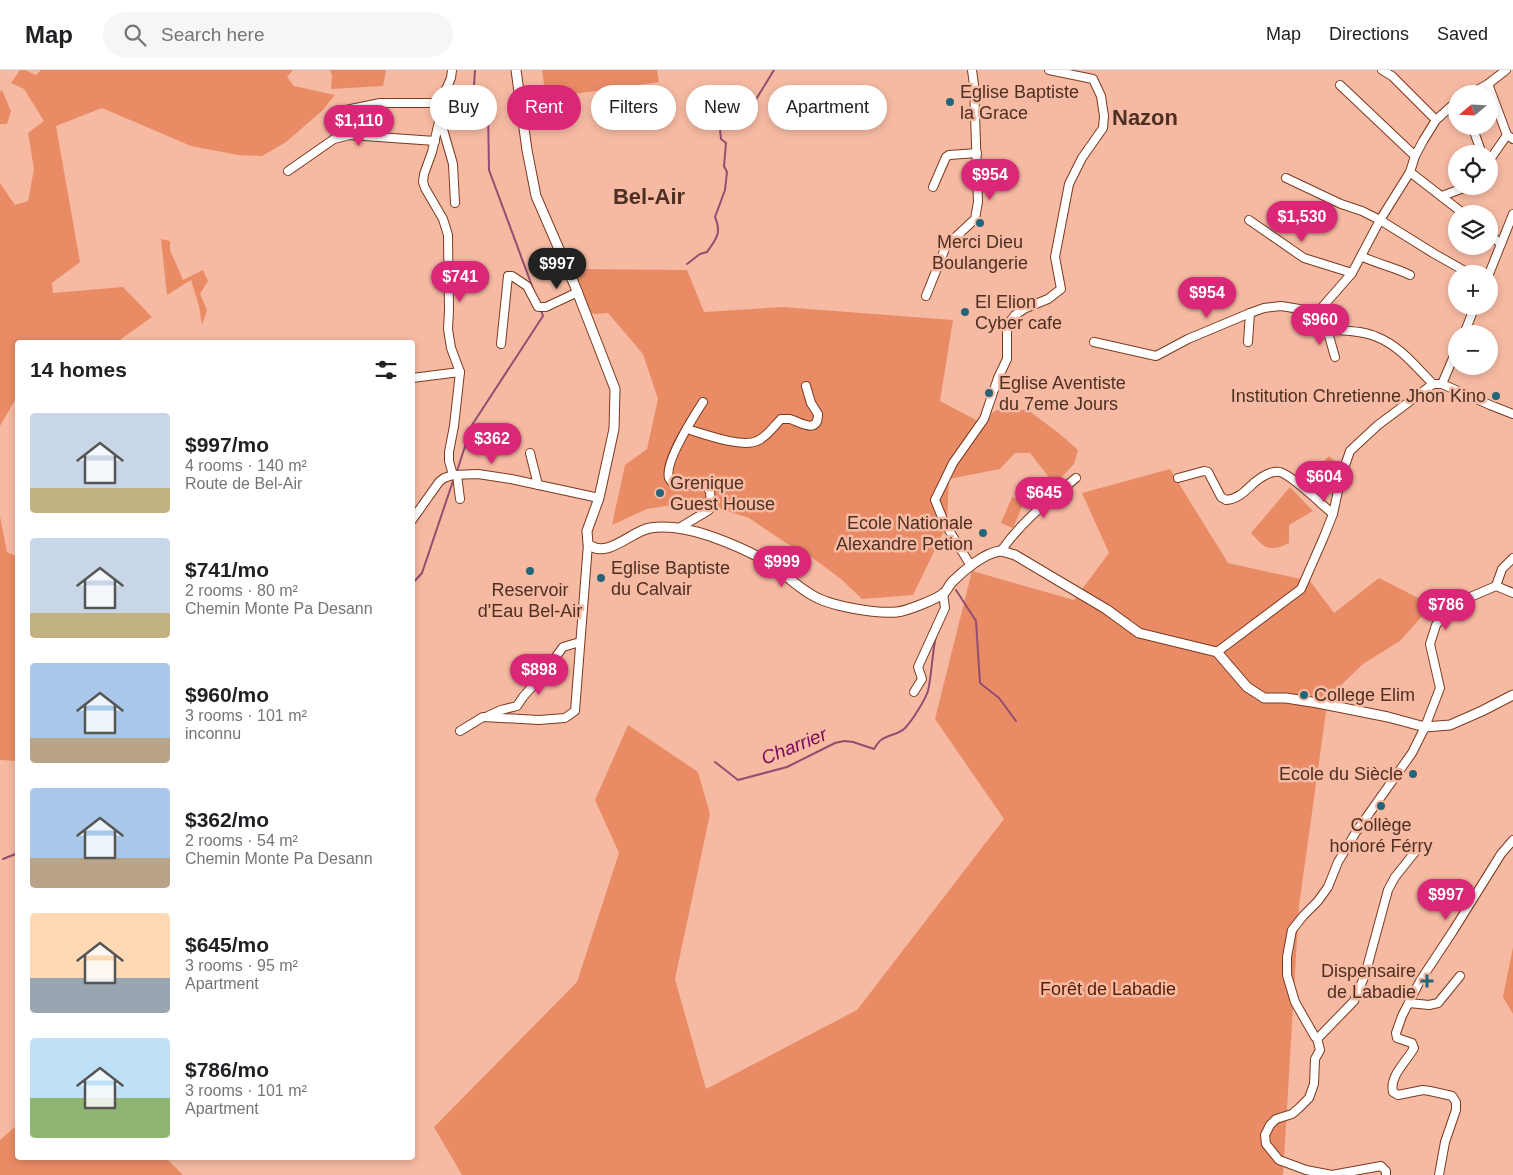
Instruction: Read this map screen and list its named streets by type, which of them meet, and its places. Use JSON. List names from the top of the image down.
{
  "districts": ["Nazon", "Bel-Air"],
  "water": ["Charrier"],
  "parks": ["Forêt de Labadie"],
  "places": {
    "other": [
      "Eglise Baptiste la Grace",
      "Merci Dieu Boulangerie",
      "El Elion Cyber cafe",
      "Eglise Aventiste du 7eme Jours",
      "Institution Chretienne Jhon Kino",
      "Grenique Guest House",
      "Ecole Nationale Alexandre Petion",
      "Reservoir d'Eau Bel-Air",
      "Eglise Baptiste du Calvair",
      "College Elim",
      "Ecole du Siècle",
      "Collège honoré Férry"
    ],
    "health": ["Dispensaire de Labadie"]
  },
  "north": "left",
  "page": {
    "header": "Map",
    "search": "Search here",
    "nav": ["Map", "Directions", "Saved"],
    "map_buttons": ["+", "−"],
    "chip": [
      "Buy",
      "Rent",
      "Filters",
      "New",
      "Apartment"
    ],
    "price": [
      "$1,110",
      "$954",
      "$1,530",
      "$997",
      "$741",
      "$954",
      "$960",
      "$362",
      "$604",
      "$645",
      "$999",
      "$786",
      "$898",
      "$997"
    ],
    "heading": "14 homes",
    "list": [
      {
        "name": "$997/mo",
        "note": "4 rooms · 140 m² · Route de Bel-Air"
      },
      {
        "name": "$741/mo",
        "note": "2 rooms · 80 m² · Chemin Monte Pa Desann"
      },
      {
        "name": "$960/mo",
        "note": "3 rooms · 101 m² · inconnu"
      },
      {
        "name": "$362/mo",
        "note": "2 rooms · 54 m² · Chemin Monte Pa Desann"
      },
      {
        "name": "$645/mo",
        "note": "3 rooms · 95 m² · Apartment"
      },
      {
        "name": "$786/mo",
        "note": "3 rooms · 101 m² · Apartment"
      }
    ]
  }
}
